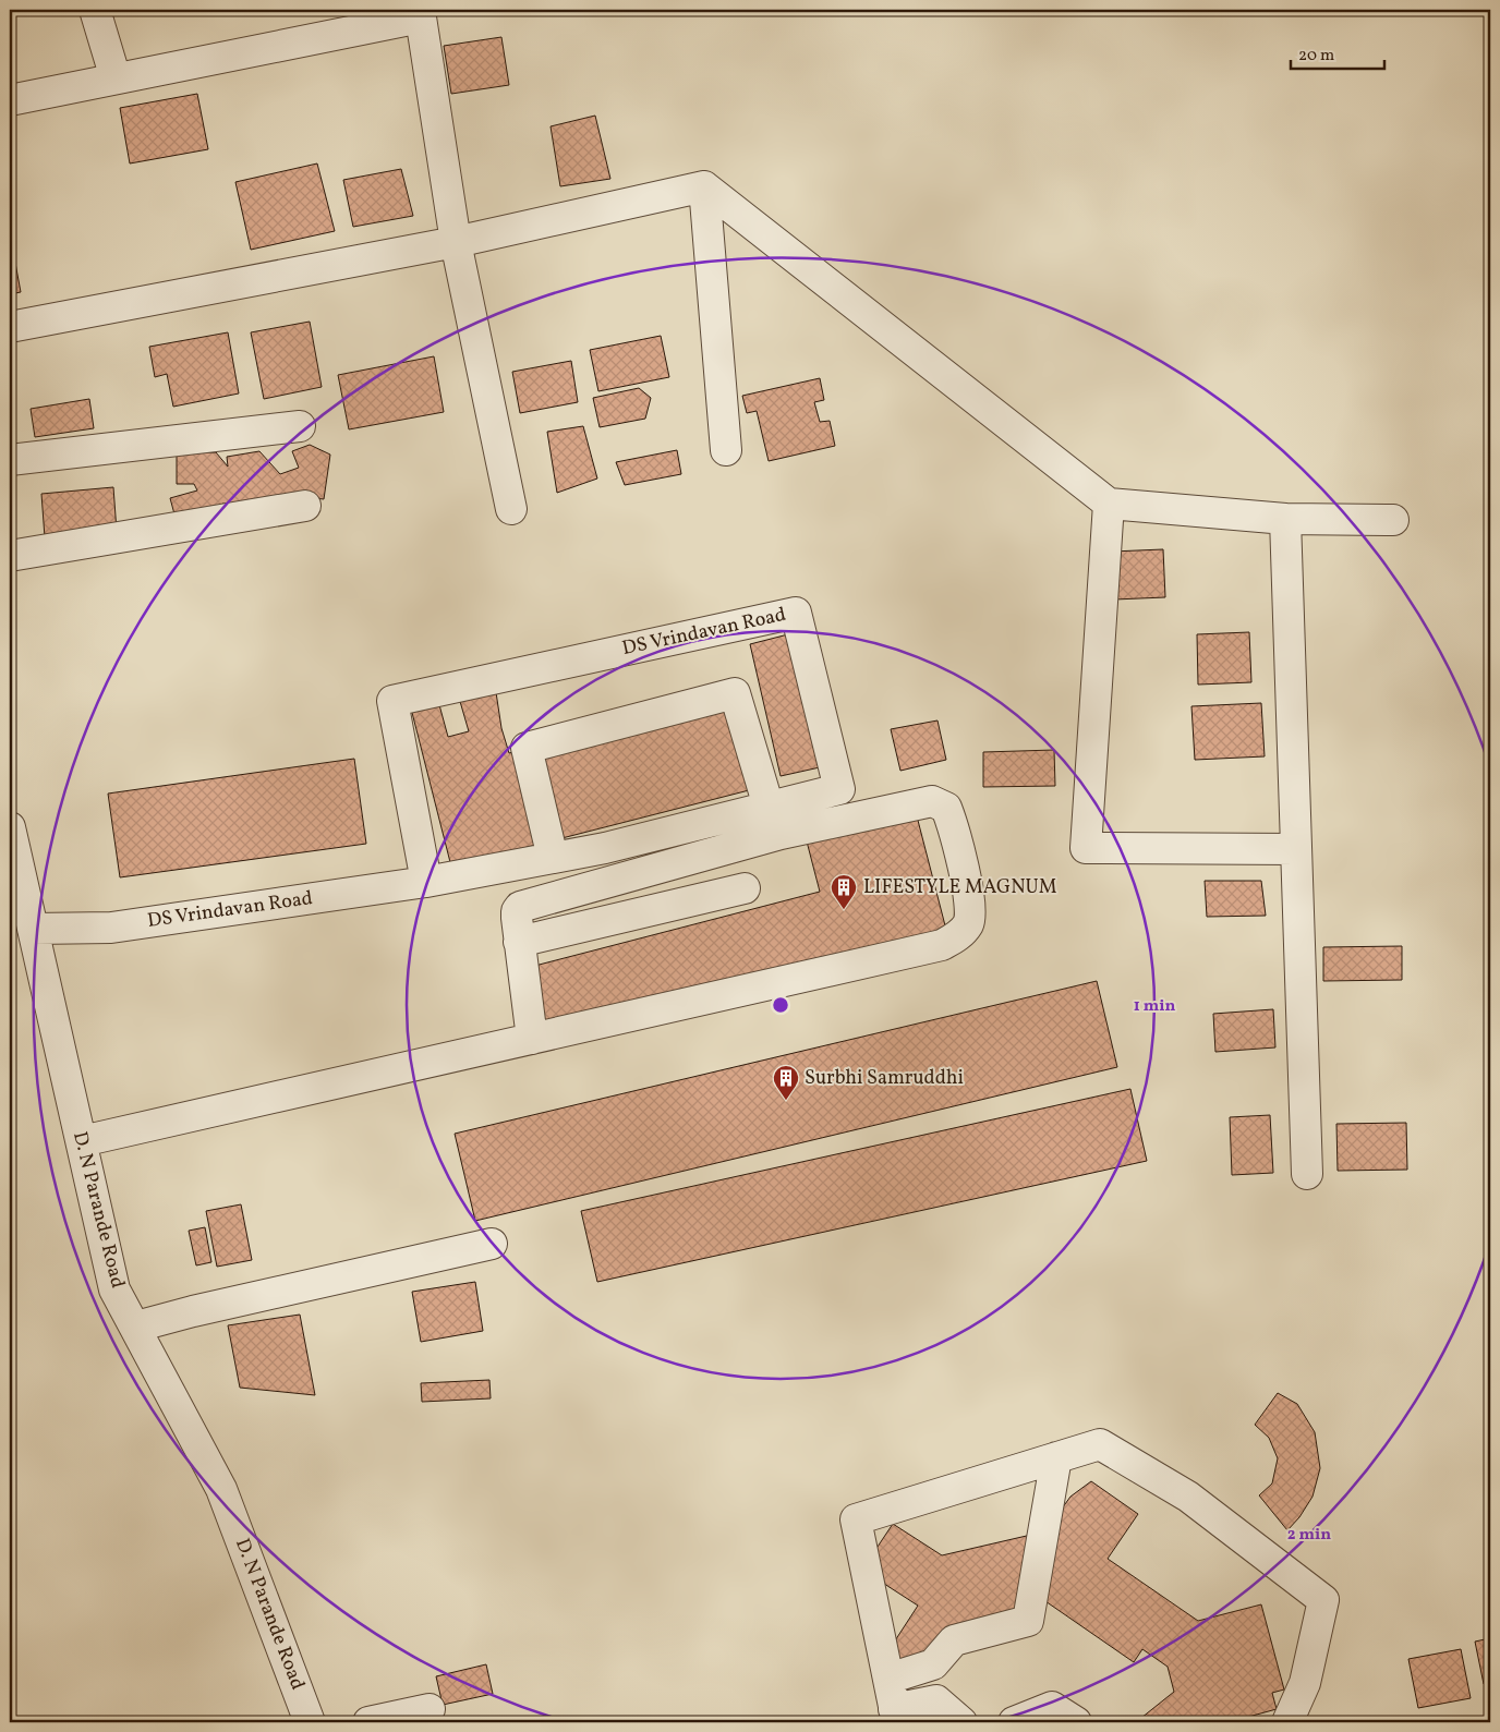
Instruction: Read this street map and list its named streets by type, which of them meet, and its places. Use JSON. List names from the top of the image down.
{
  "streets": {
    "street": ["DS Vrindavan Road", "D. N Parande Road"]
  },
  "crossings": [
    ["DS Vrindavan Road", "D. N Parande Road"]
  ],
  "places": {
    "building": ["LIFESTYLE MAGNUM", "Surbhi Samruddhi"]
  },
  "scale_bar": "20 m",
  "rings": ["1 min", "2 min"]
}
